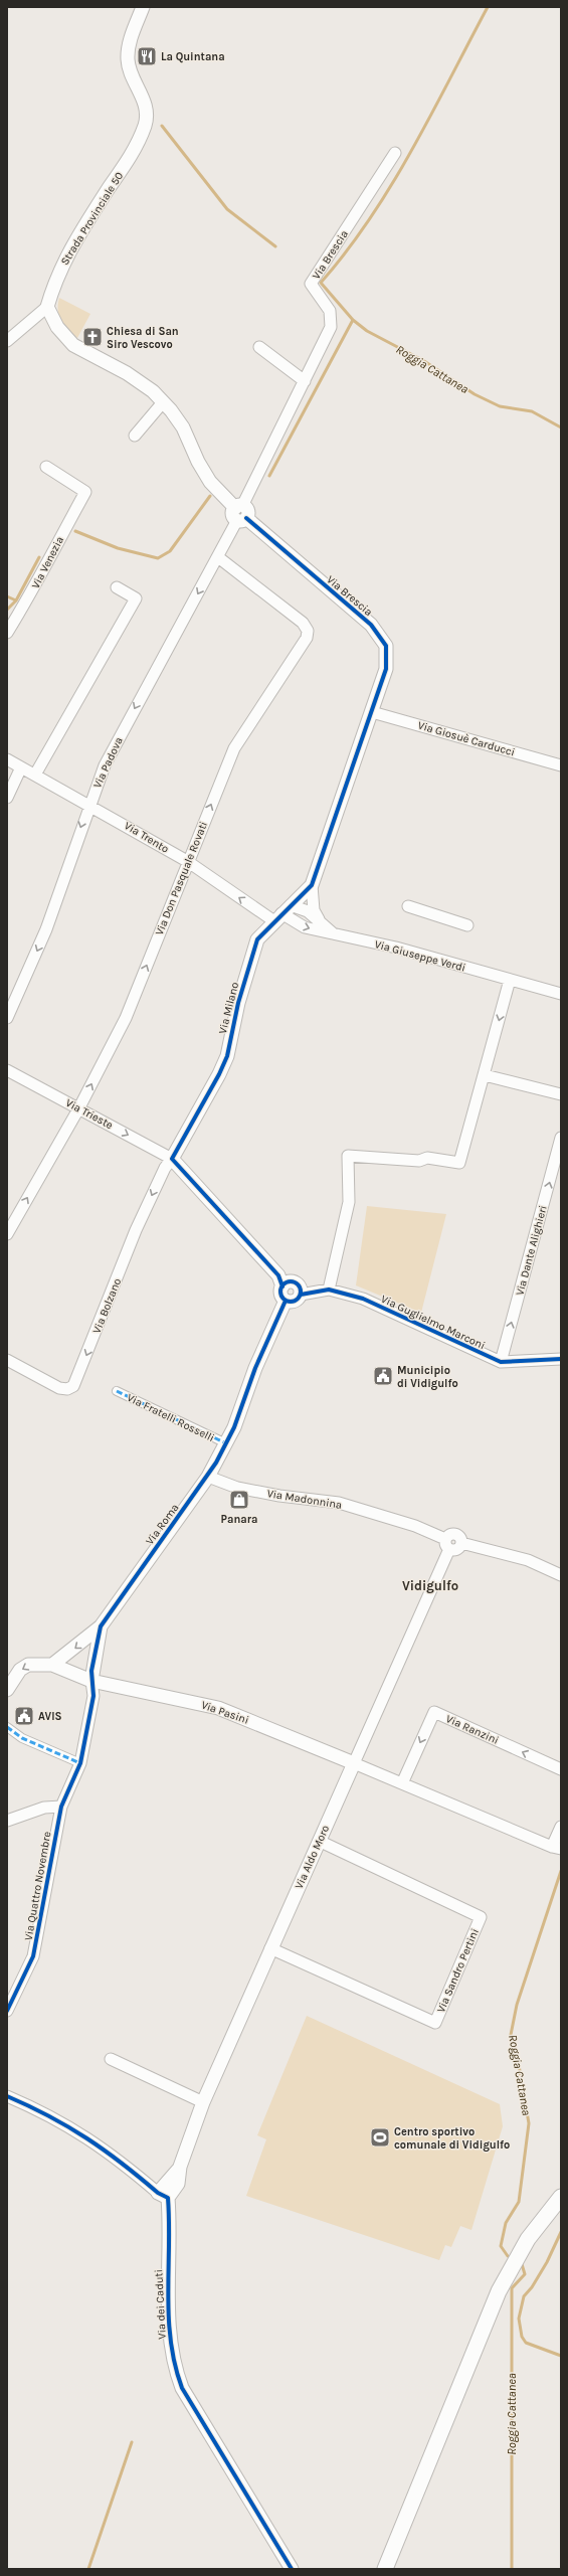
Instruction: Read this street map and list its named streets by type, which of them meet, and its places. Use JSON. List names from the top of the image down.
{
  "streets": {
    "street": [
      "Strada Provinciale 50",
      "Via Brescia",
      "Via Venezia",
      "Via Giosuè Carducci",
      "Via Padova",
      "Via Trento",
      "Via Don Pasquale Rovati",
      "Via Giuseppe Verdi",
      "Via Milano",
      "Via Trieste",
      "Via Dante Alighieri",
      "Via Bolzano",
      "Via Guglielmo Marconi",
      "Via Fratelli Rosselli",
      "Via Madonnina",
      "Via Roma",
      "Via Pasini",
      "Via Ranzini",
      "Via Aldo Moro",
      "Via Quattro Novembre",
      "Via Sandro Pertini",
      "Via dei Caduti"
    ]
  },
  "crossings": [
    ["Via Brescia", "Via Giosuè Carducci"],
    ["Via Brescia", "Via Padova"],
    ["Via Brescia", "Via Milano"],
    ["Via Giosuè Carducci", "Via Milano"],
    ["Via Padova", "Via Trento"],
    ["Via Padova", "Via Don Pasquale Rovati"],
    ["Via Trento", "Via Don Pasquale Rovati"],
    ["Via Trento", "Via Giuseppe Verdi"],
    ["Via Trento", "Via Milano"],
    ["Via Don Pasquale Rovati", "Via Trieste"],
    ["Via Giuseppe Verdi", "Via Milano"],
    ["Via Milano", "Via Trieste"],
    ["Via Milano", "Via Bolzano"],
    ["Via Trieste", "Via Bolzano"],
    ["Via Dante Alighieri", "Via Guglielmo Marconi"],
    ["Via Guglielmo Marconi", "Via Roma"],
    ["Via Fratelli Rosselli", "Via Roma"],
    ["Via Madonnina", "Via Roma"],
    ["Via Madonnina", "Via Aldo Moro"],
    ["Via Roma", "Via Pasini"],
    ["Via Roma", "Via Quattro Novembre"],
    ["Via Pasini", "Via Aldo Moro"],
    ["Via Aldo Moro", "Via Sandro Pertini"],
    ["Via Aldo Moro", "Via dei Caduti"]
  ],
  "one_way": [
    "Via Don Pasquale Rovati",
    "Via Trieste",
    "Via Dante Alighieri",
    "Via Bolzano"
  ],
  "districts": ["Vidigulfo"],
  "water": ["Roggia Cattanea"],
  "places": {
    "restaurant": ["La Quintana"],
    "church": ["Chiesa di San Siro Vescovo"],
    "public building": ["Municipio di Vidigulfo", "AVIS"],
    "shop": ["Panara"],
    "sports": ["Centro sportivo comunale di Vidigulfo"]
  }
}
